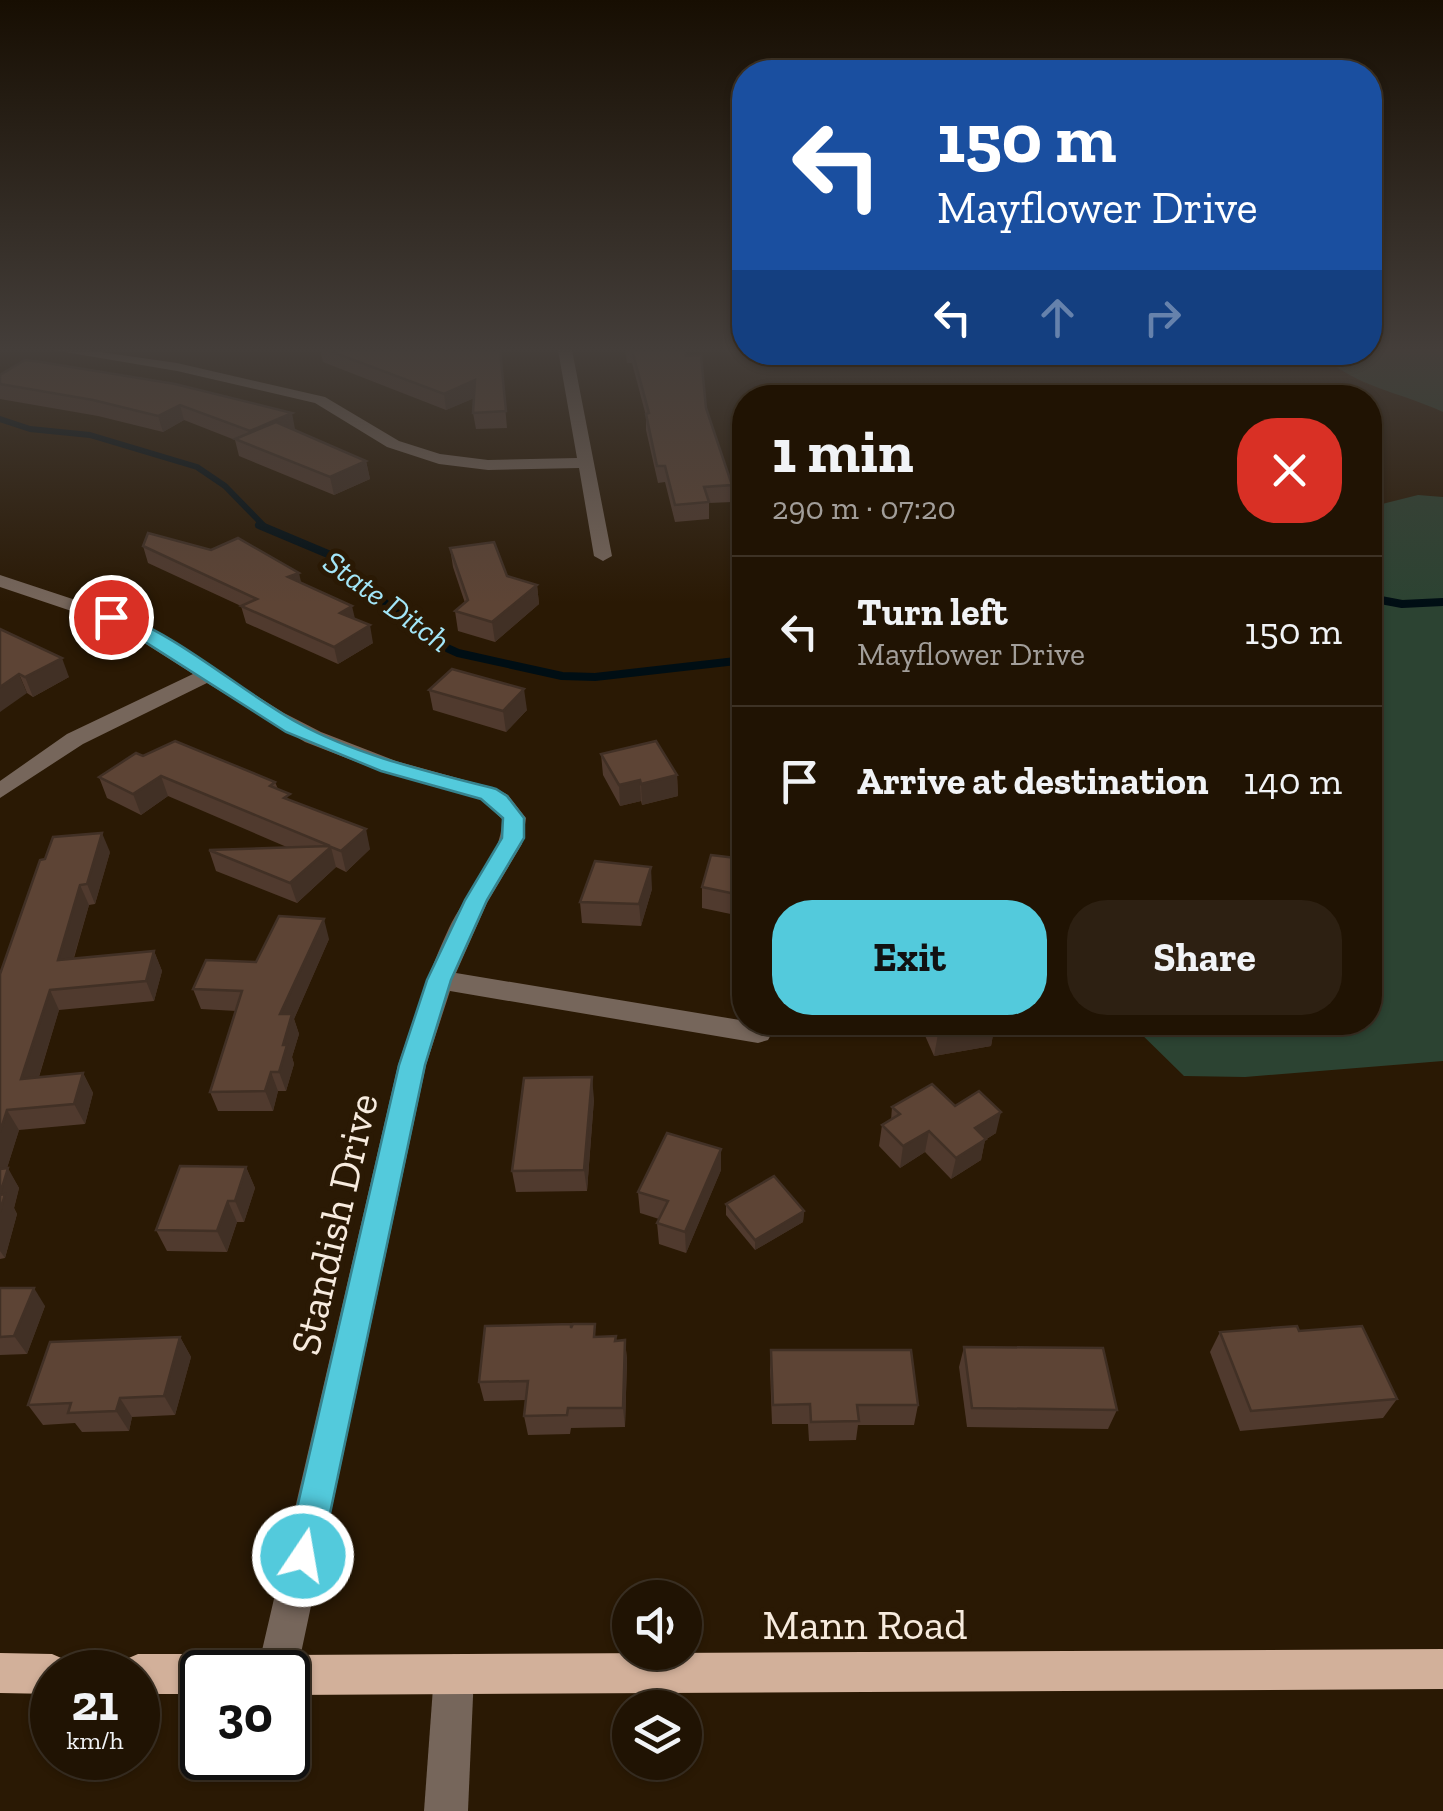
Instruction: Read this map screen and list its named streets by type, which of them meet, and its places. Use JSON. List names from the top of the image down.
{
  "streets": {
    "main road": ["Mann Road"],
    "street": ["Standish Drive"]
  },
  "water": ["State Ditch"],
  "page": {
    "turn": ["150 m", "Mayflower Drive"],
    "heading": ["1 min", "290 m · 07:20"],
    "list": [
      {
        "name": "Turn left",
        "note": "Mayflower Drive",
        "value": "150 m"
      },
      {
        "name": "Arrive at destination",
        "value": "140 m"
      }
    ],
    "buttons": ["Exit", "Share"],
    "speed": "21 km/h",
    "limit": "30"
  }
}
